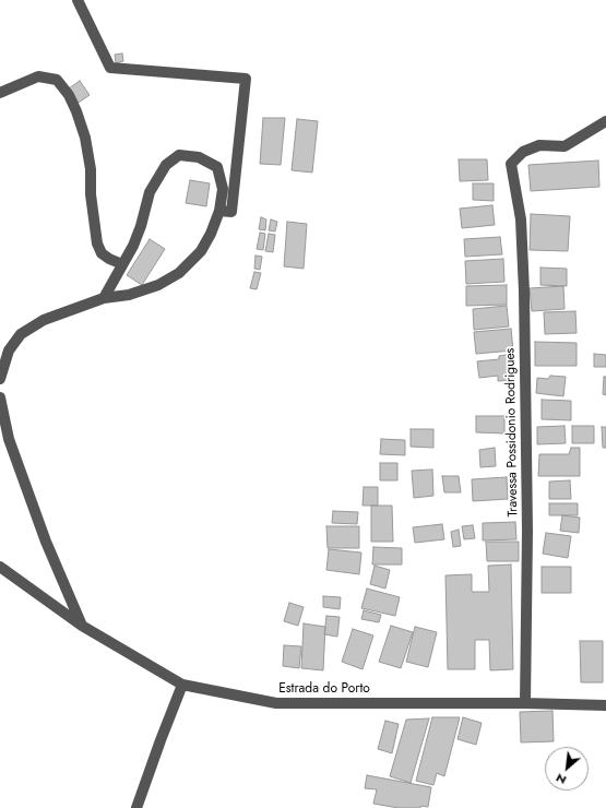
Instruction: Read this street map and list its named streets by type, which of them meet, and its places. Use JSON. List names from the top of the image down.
{
  "streets": {
    "street": ["Travessa Possidonio Rodrigues", "Estrada do Porto"]
  },
  "crossings": [
    ["Travessa Possidonio Rodrigues", "Estrada do Porto"]
  ],
  "north": "bottom left"
}
